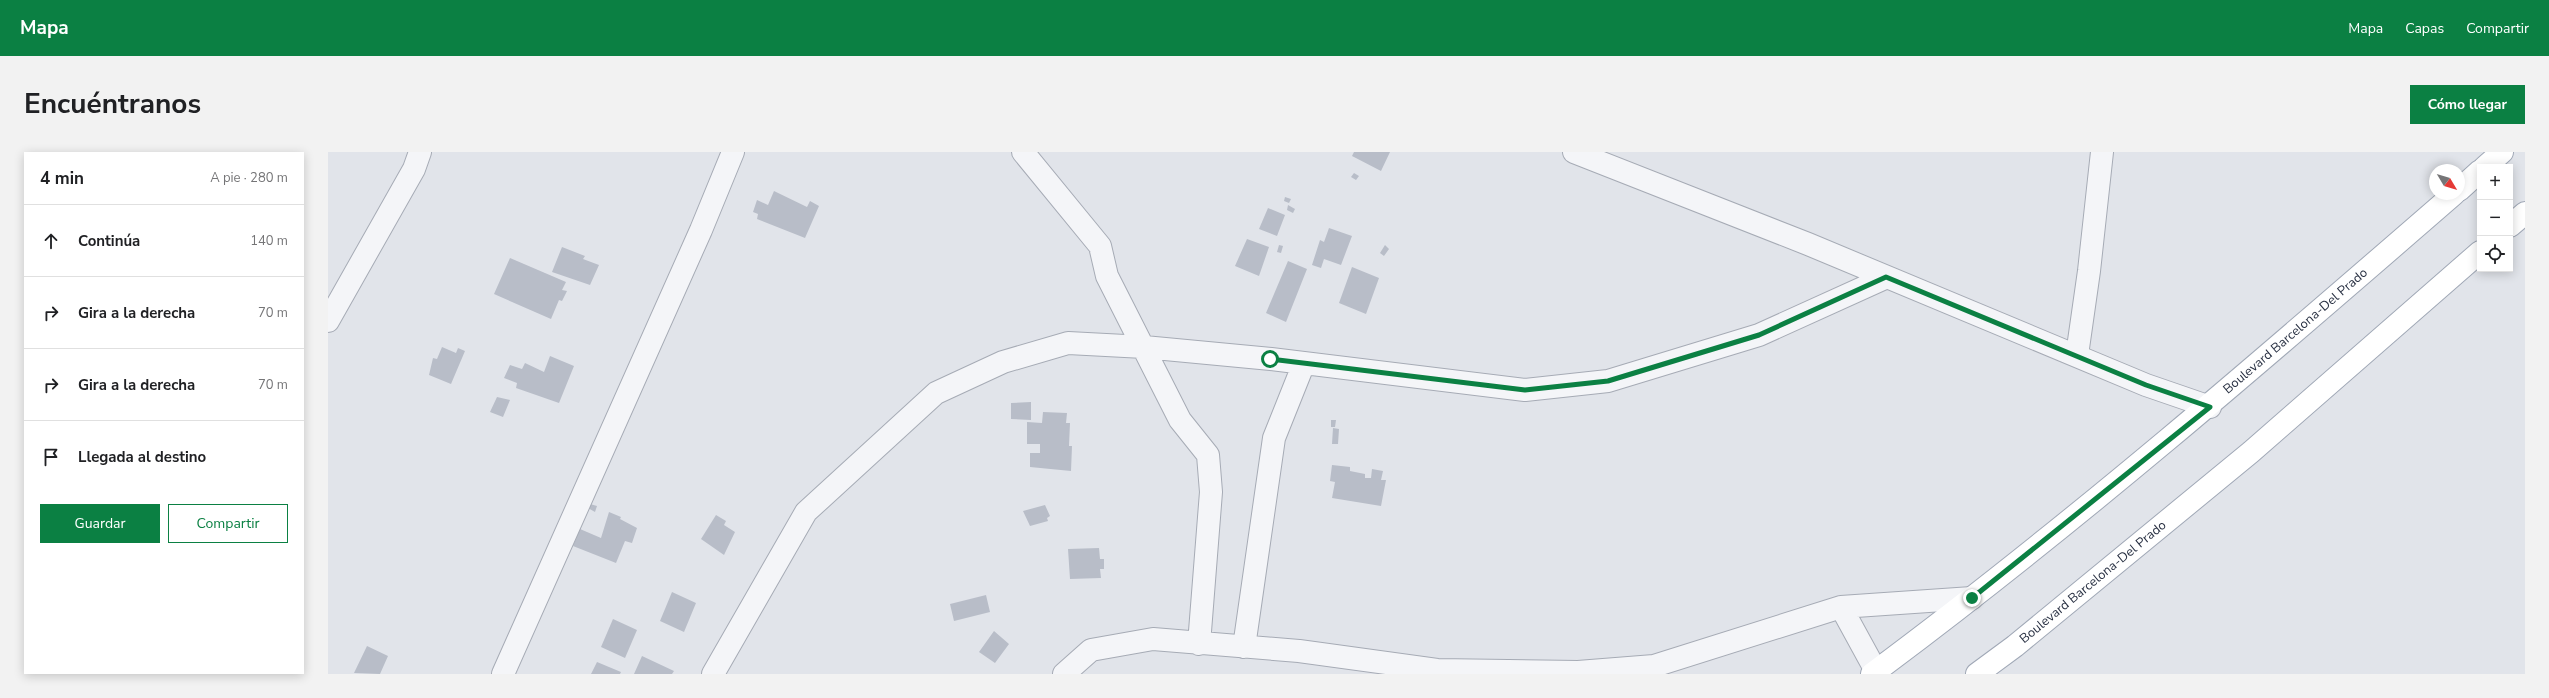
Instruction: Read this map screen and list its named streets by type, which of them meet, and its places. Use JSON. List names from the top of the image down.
{
  "streets": {
    "main road": ["Boulevard Barcelona-Del Prado"]
  },
  "north": "bottom right",
  "page": {
    "header": "Mapa",
    "nav": ["Mapa", "Capas", "Compartir"],
    "title": "Encuéntranos",
    "buttons": [
      "Cómo llegar",
      ["Guardar", "Compartir"]
    ],
    "heading": ["4 min", "A pie · 280 m"],
    "map_buttons": ["+", "−"],
    "list": [
      ["Continúa", "140 m"],
      ["Gira a la derecha", "70 m"],
      ["Gira a la derecha", "70 m"],
      "Llegada al destino"
    ]
  }
}
